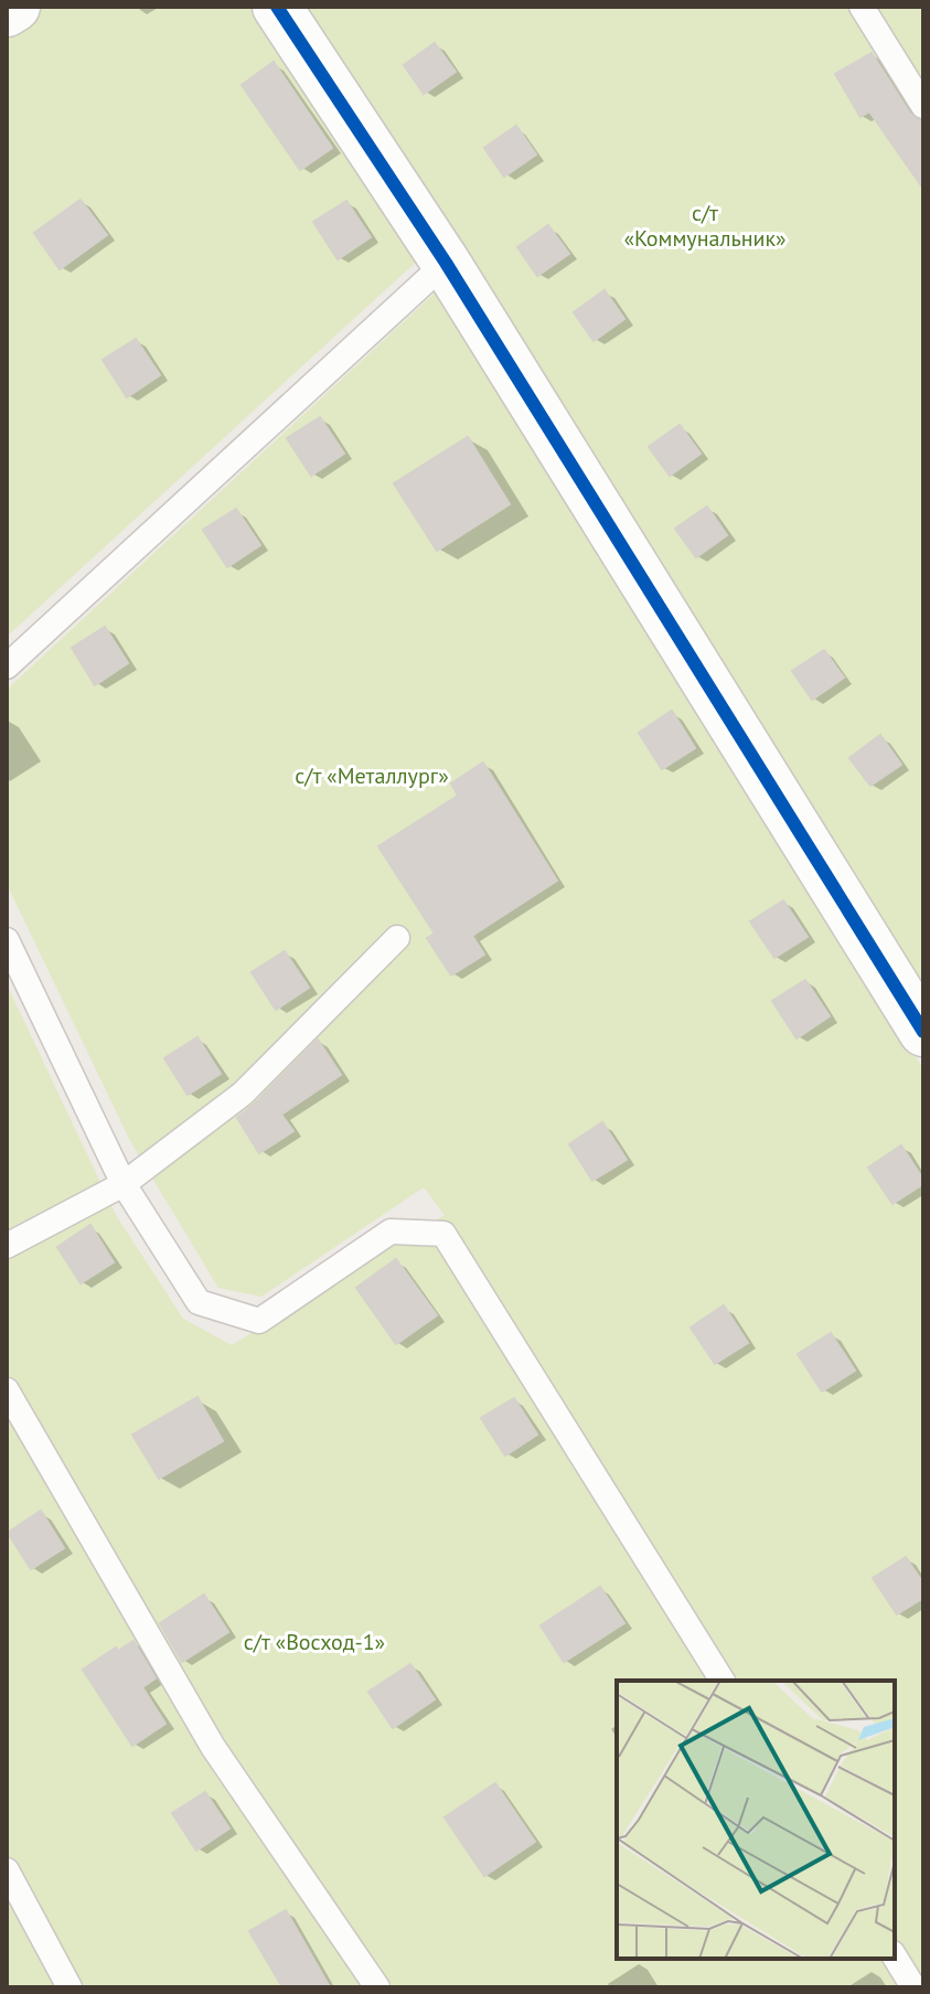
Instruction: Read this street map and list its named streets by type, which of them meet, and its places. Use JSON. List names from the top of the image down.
{
  "parks": ["с/т «Коммунальник»", "с/т «Металлург»", "с/т «Восход-1»"]
}
